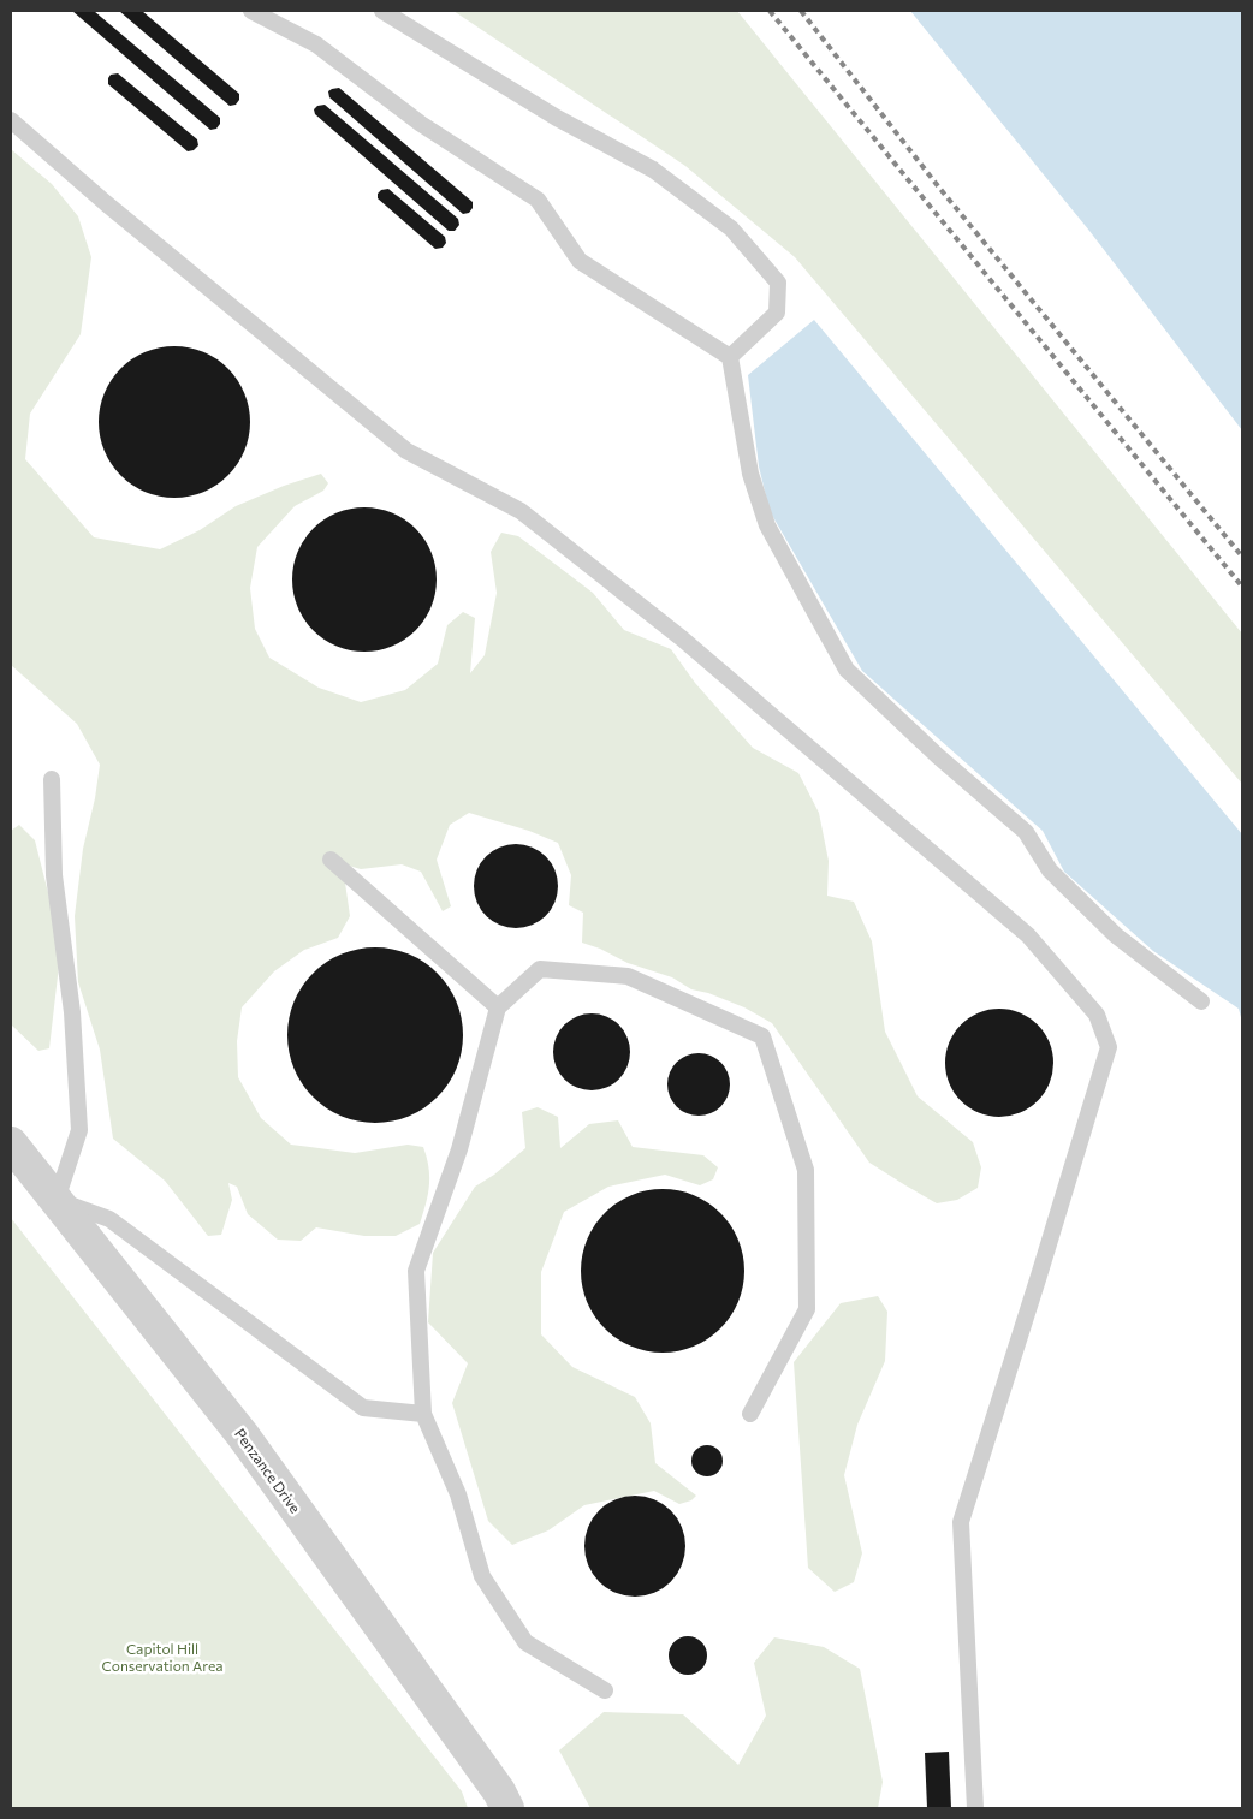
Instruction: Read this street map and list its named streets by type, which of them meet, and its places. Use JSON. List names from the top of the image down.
{
  "streets": {
    "street": ["Penzance Drive"]
  },
  "parks": ["Capitol Hill Conservation Area"]
}
